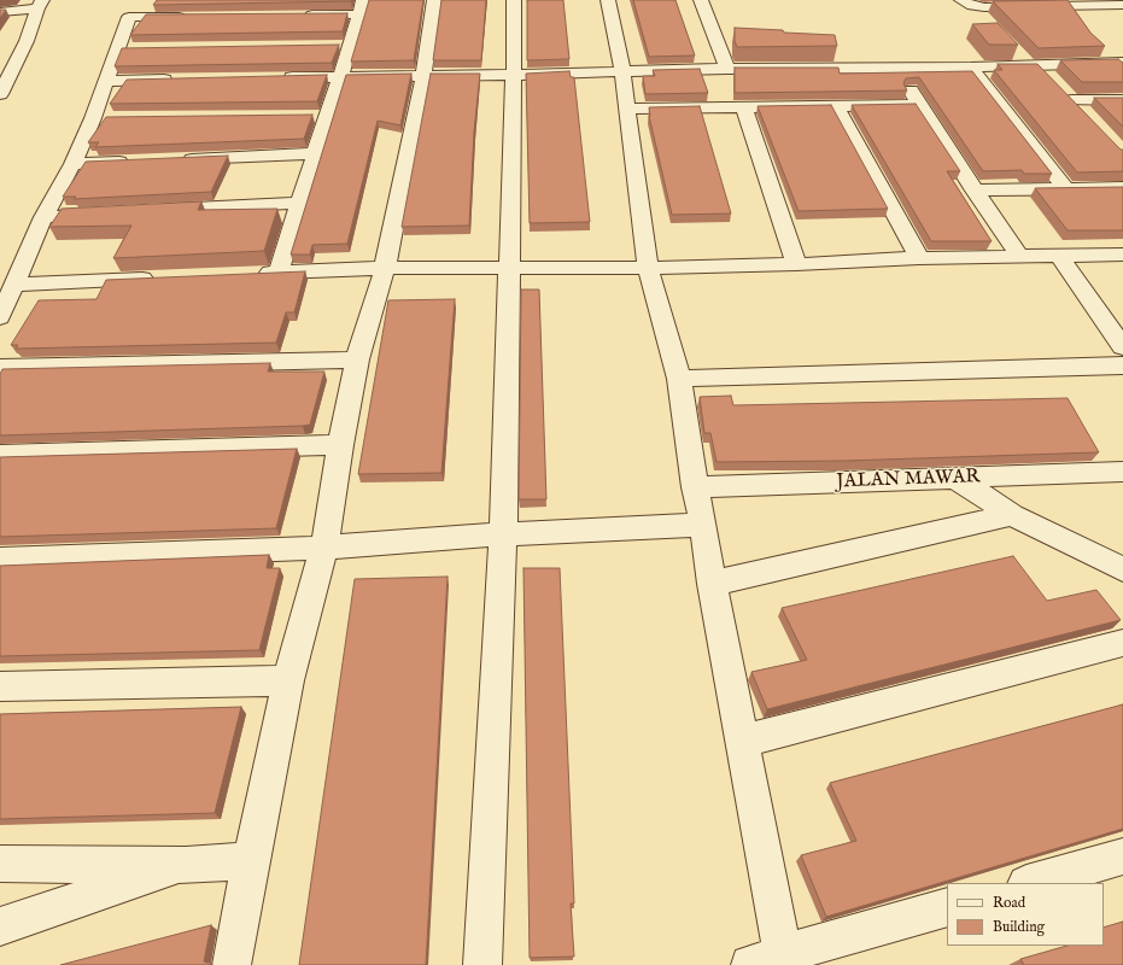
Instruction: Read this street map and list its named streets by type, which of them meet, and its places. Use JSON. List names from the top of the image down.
{
  "streets": {
    "street": ["JALAN MAWAR"]
  },
  "legend": ["Road", "Building"]
}
